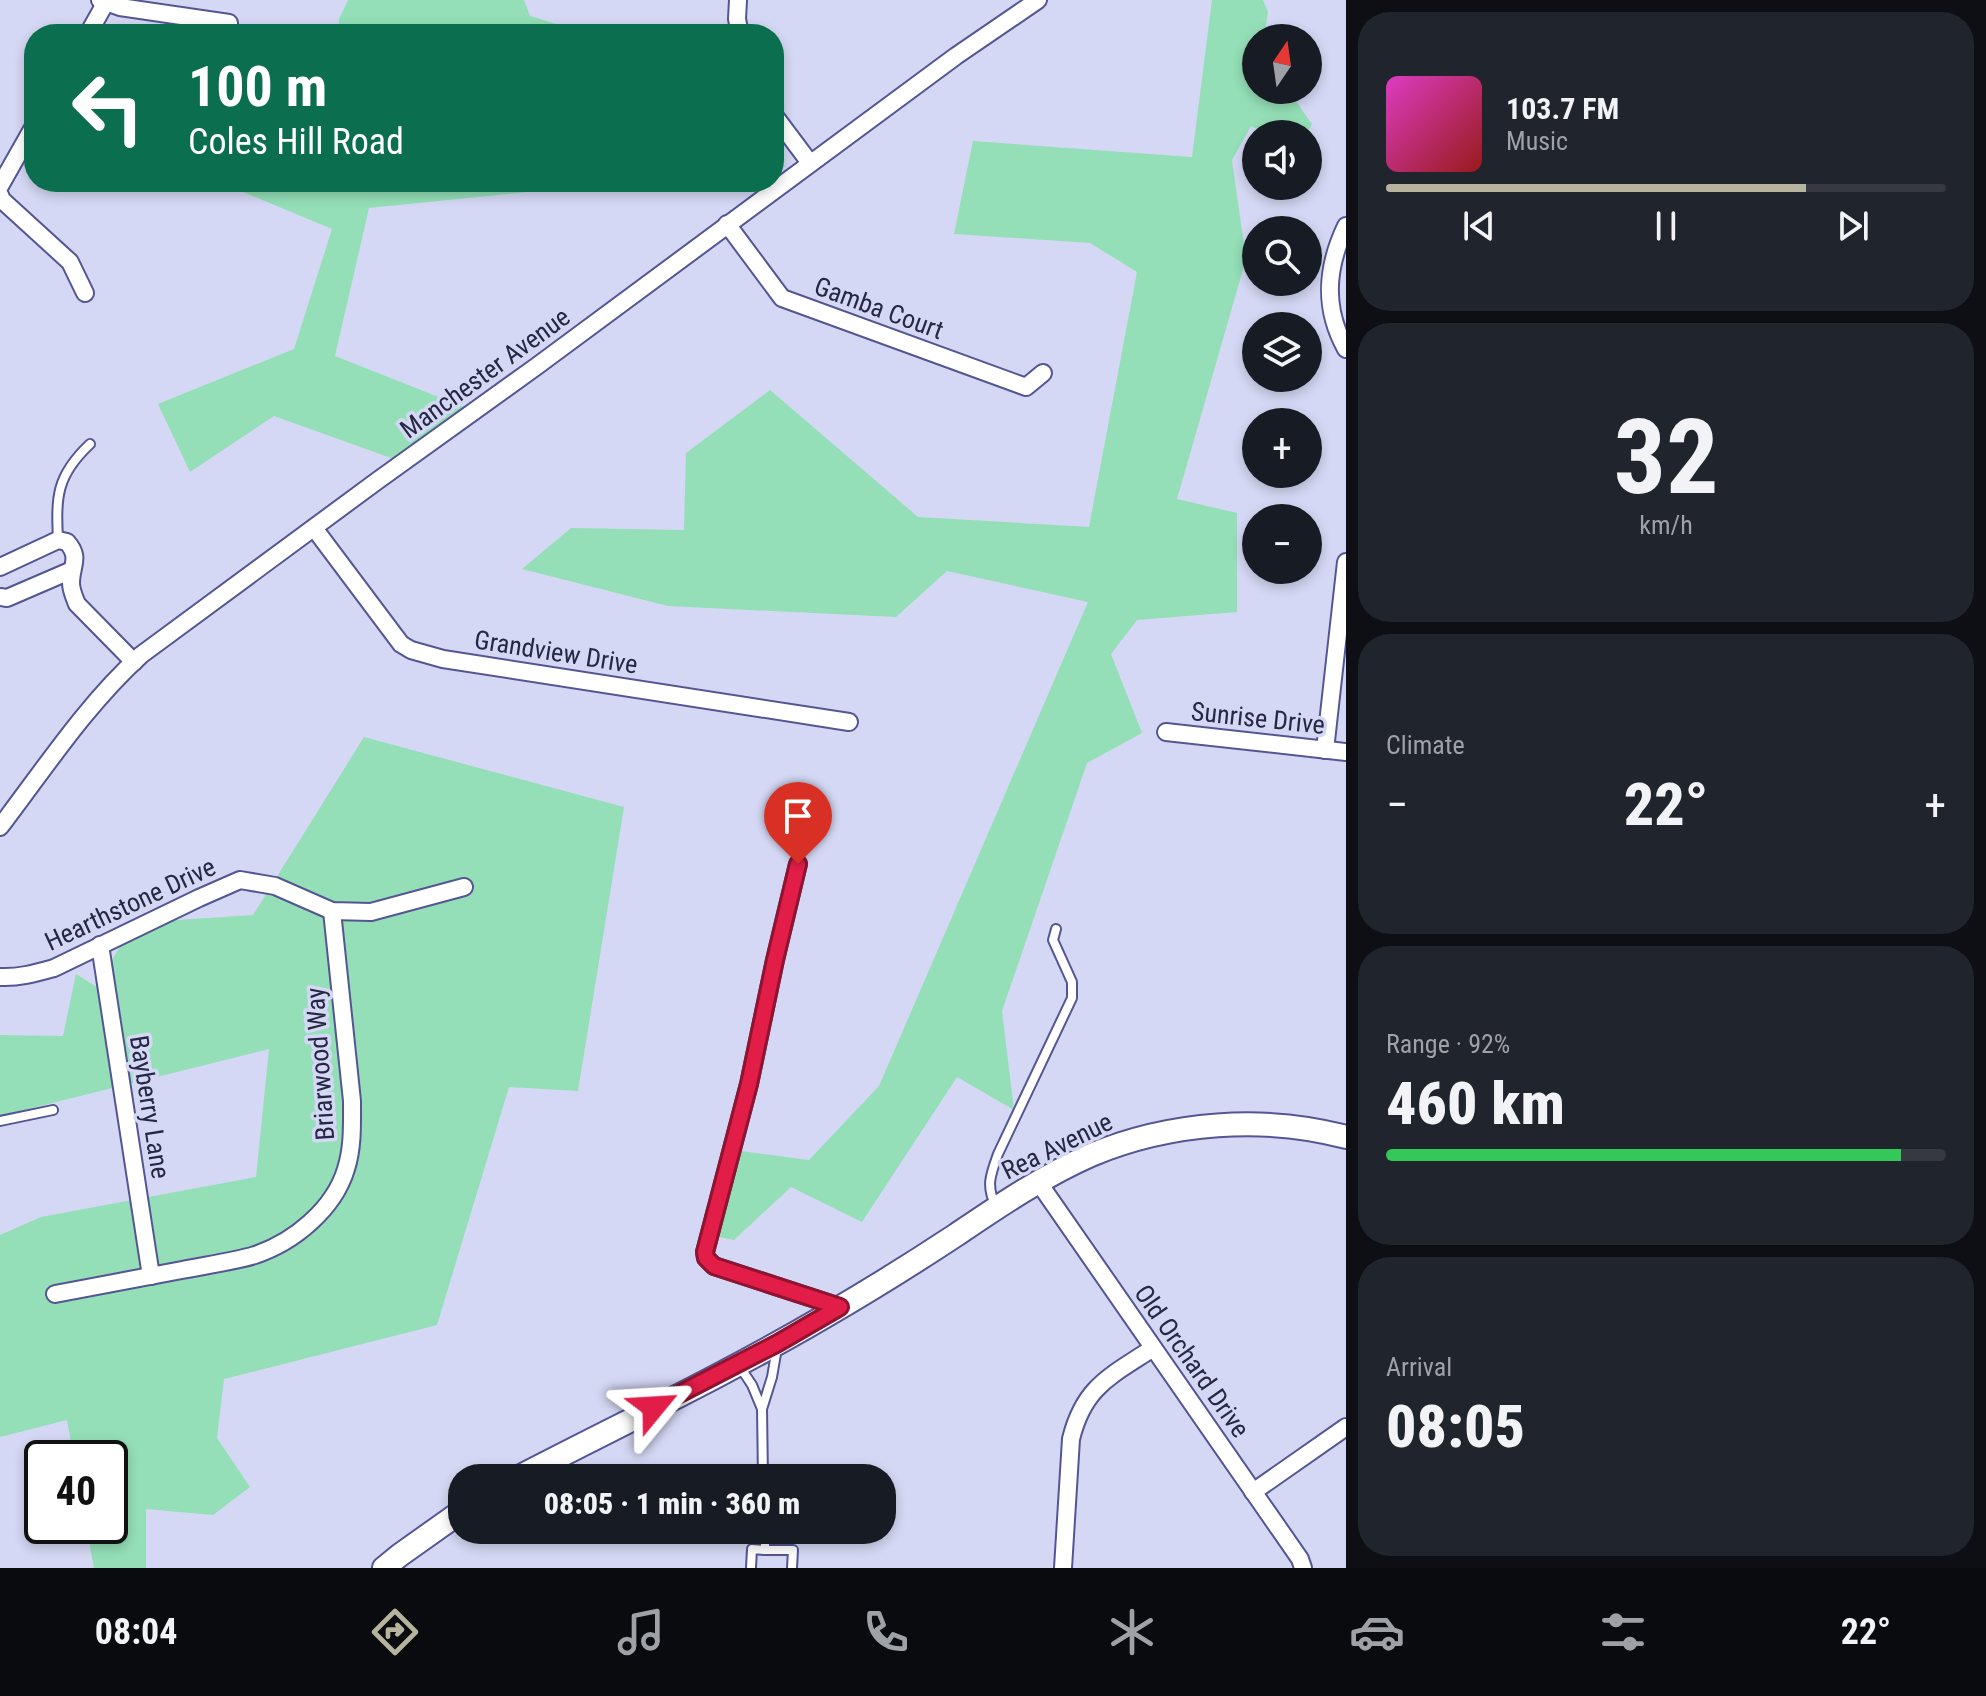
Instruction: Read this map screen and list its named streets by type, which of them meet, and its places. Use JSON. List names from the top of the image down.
{
  "streets": {
    "street": [
      "Gamba Court",
      "Manchester Avenue",
      "Grandview Drive",
      "Sunrise Drive",
      "Hearthstone Drive",
      "Briarwood Way",
      "Bayberry Lane",
      "Rea Avenue",
      "Old Orchard Drive"
    ]
  },
  "crossings": [
    ["Gamba Court", "Manchester Avenue"],
    ["Manchester Avenue", "Grandview Drive"],
    ["Hearthstone Drive", "Briarwood Way"],
    ["Hearthstone Drive", "Bayberry Lane"],
    ["Briarwood Way", "Bayberry Lane"],
    ["Rea Avenue", "Old Orchard Drive"]
  ],
  "north": "top",
  "page": {
    "map_buttons": ["+", "−"],
    "turn": ["100 m", "Coles Hill Road"],
    "song": ["103.7 FM", "Music"],
    "tile": [
      ["32", "km/h"],
      "Climate",
      ["Range · 92%", "460 km"],
      ["Arrival", "08:05"]
    ],
    "heat": ["−", "22°", "+"],
    "limit": "40",
    "trip": "08:05 · 1 min · 360 m",
    "tabs": ["08:04", "22°"]
  }
}
